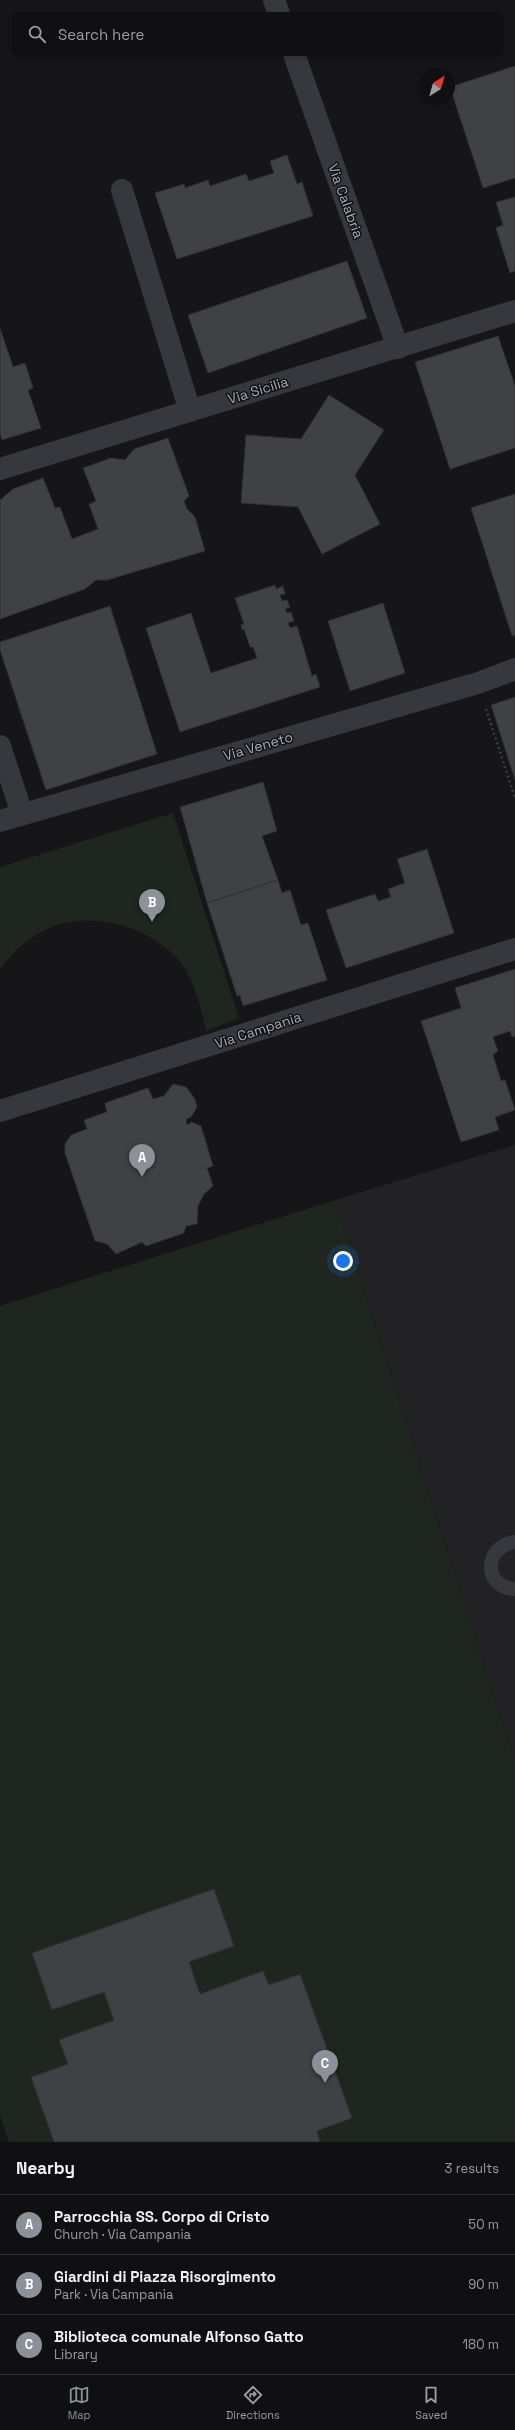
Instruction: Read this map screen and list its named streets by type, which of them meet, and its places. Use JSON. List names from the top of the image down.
{
  "streets": {
    "street": [
      "Via Calabria",
      "Via Sicilia",
      "Via Veneto",
      "Via Campania"
    ]
  },
  "crossings": [
    ["Via Calabria", "Via Sicilia"]
  ],
  "north": "top right",
  "page": {
    "search": "Search here",
    "pins": ["B", "A", "C"],
    "heading": ["Nearby", "3 results"],
    "list": [
      {
        "mark": "A",
        "name": "Parrocchia SS. Corpo di Cristo",
        "note": "Church · Via Campania",
        "value": "50 m"
      },
      {
        "mark": "B",
        "name": "Giardini di Piazza Risorgimento",
        "note": "Park · Via Campania",
        "value": "90 m"
      },
      {
        "mark": "C",
        "name": "Biblioteca comunale Alfonso Gatto",
        "note": "Library",
        "value": "180 m"
      }
    ],
    "nav": ["Map", "Directions", "Saved"]
  }
}
